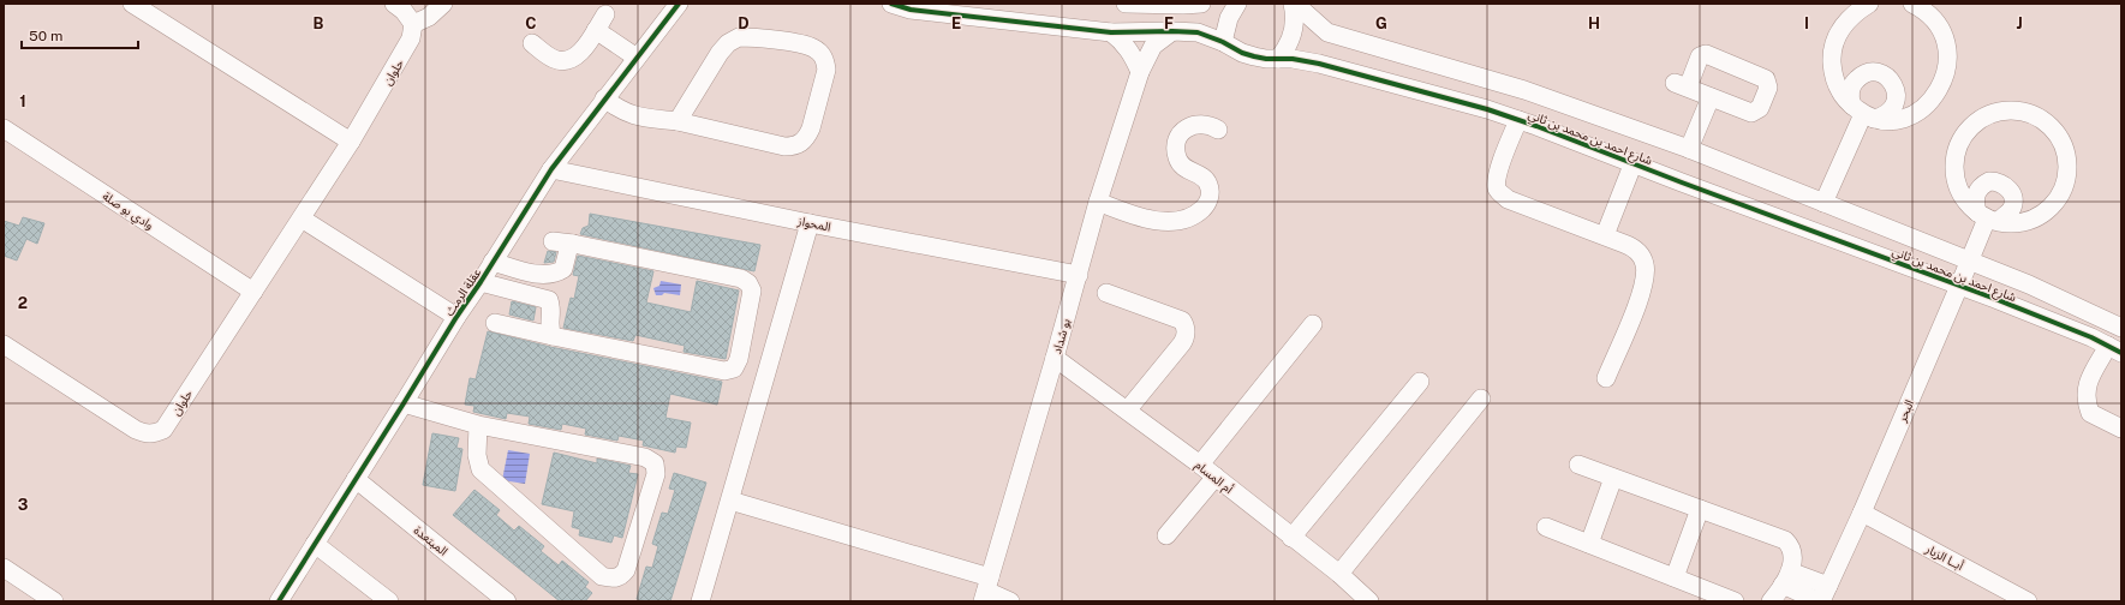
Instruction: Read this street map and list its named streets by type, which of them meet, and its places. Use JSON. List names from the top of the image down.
{
  "streets": {
    "street": [
      "حلوان",
      "شارع احمد بن محمد بن ثاني",
      "وادي بو صلة",
      "المحواز",
      "عقلة الرمث",
      "بو شداد",
      "البحر",
      "أم المسام",
      "المبتعدة",
      "أبــا الزبار"
    ]
  },
  "crossings": [
    ["حلوان", "وادي بو صلة"],
    ["شارع احمد بن محمد بن ثاني", "بو شداد"],
    ["شارع احمد بن محمد بن ثاني", "البحر"],
    ["المحواز", "عقلة الرمث"],
    ["المحواز", "بو شداد"],
    ["عقلة الرمث", "المبتعدة"],
    ["بو شداد", "أم المسام"],
    ["البحر", "أبــا الزبار"]
  ],
  "scale_bar": "50 m",
  "grid": {
    "columns": [
      "B",
      "C",
      "D",
      "E",
      "F",
      "G",
      "H",
      "I",
      "J"
    ],
    "rows": ["1", "2", "3"]
  }
}
